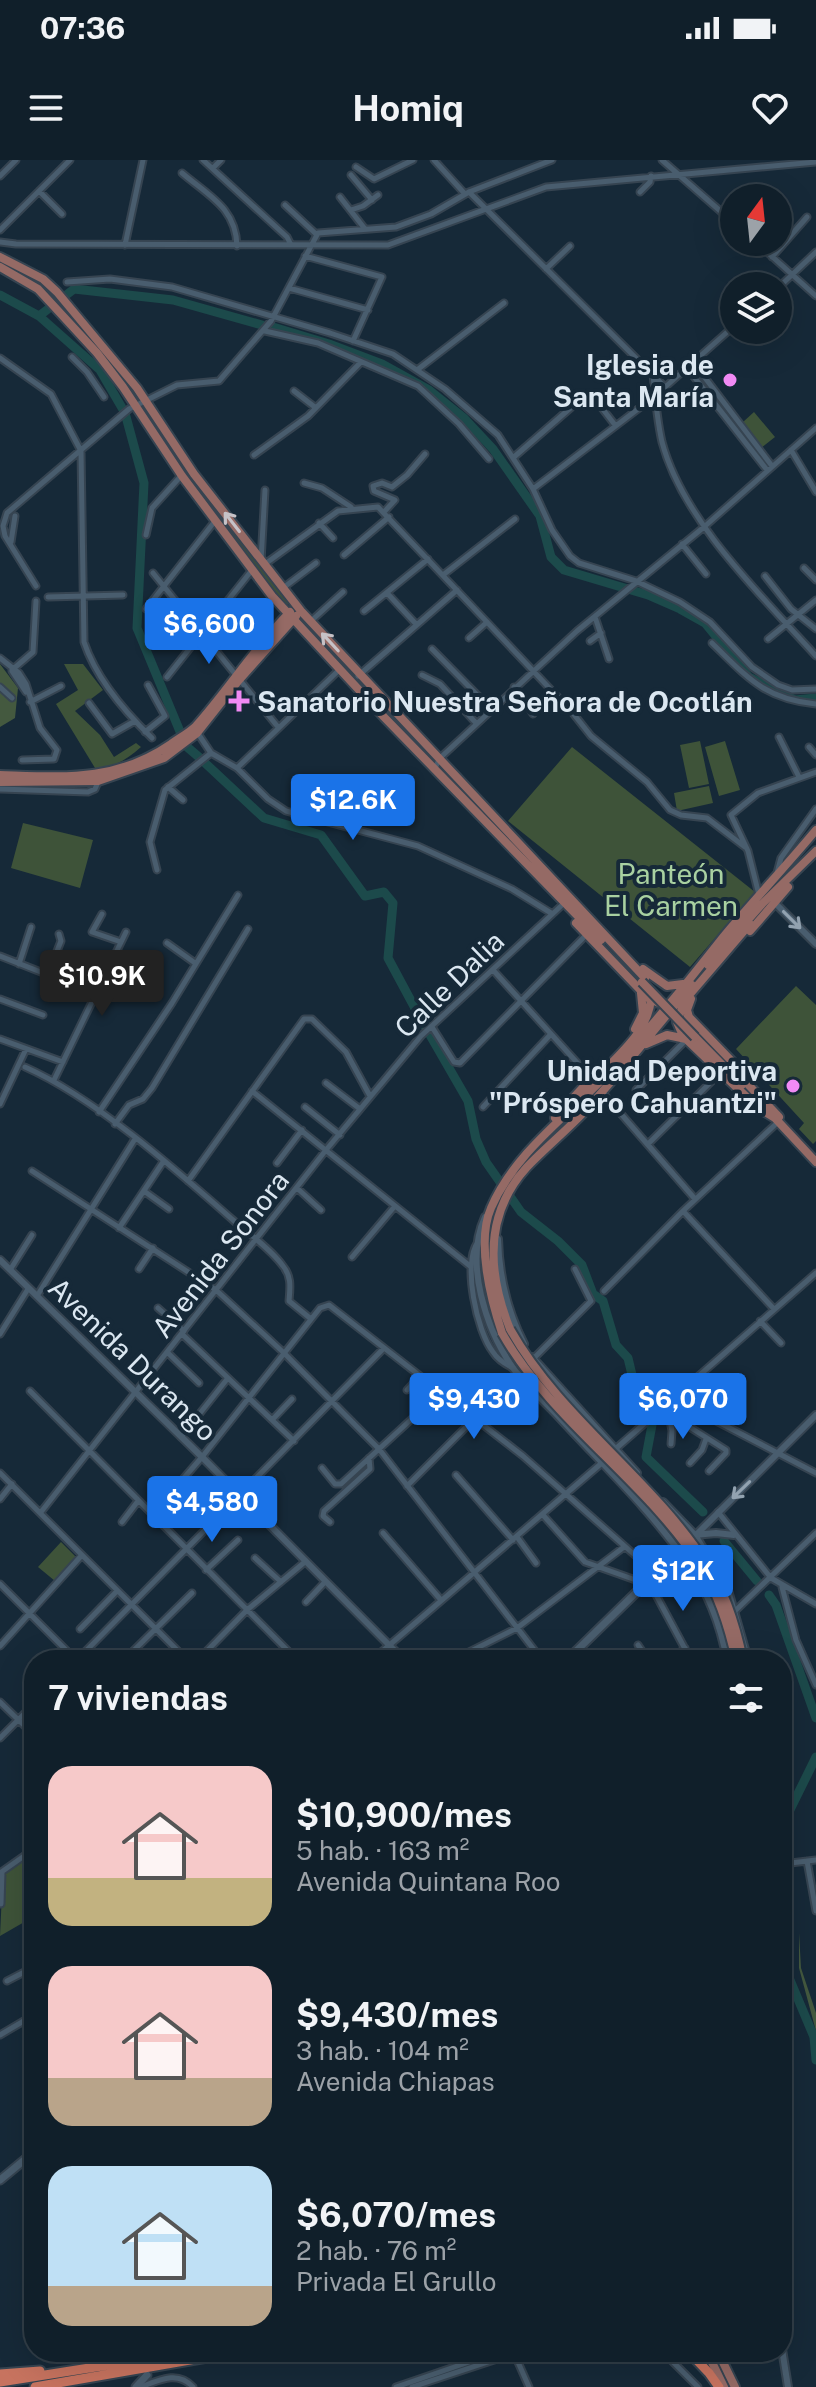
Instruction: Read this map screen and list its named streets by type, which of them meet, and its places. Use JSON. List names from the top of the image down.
{
  "streets": {
    "street": ["Calle Dalia", "Avenida Sonora", "Avenida Durango"]
  },
  "crossings": [
    ["Calle Dalia", "Avenida Sonora"],
    ["Avenida Sonora", "Avenida Durango"]
  ],
  "parks": ["Panteón El Carmen"],
  "places": {
    "other": ["Iglesia de Santa María", "Unidad Deportiva \"Próspero Cahuantzi\""],
    "health": ["Sanatorio Nuestra Señora de Ocotlán"]
  },
  "north": "top",
  "page": {
    "status": "07:36",
    "header": "Homiq",
    "price": [
      "$6,600",
      "$12.6K",
      "$10.9K",
      "$9,430",
      "$6,070",
      "$4,580",
      "$12K"
    ],
    "heading": "7 viviendas",
    "list": [
      {
        "name": "$10,900/mes",
        "note": "5 hab. · 163 m² · Avenida Quintana Roo"
      },
      {
        "name": "$9,430/mes",
        "note": "3 hab. · 104 m² · Avenida Chiapas"
      },
      {
        "name": "$6,070/mes",
        "note": "2 hab. · 76 m² · Privada El Grullo"
      }
    ]
  }
}
